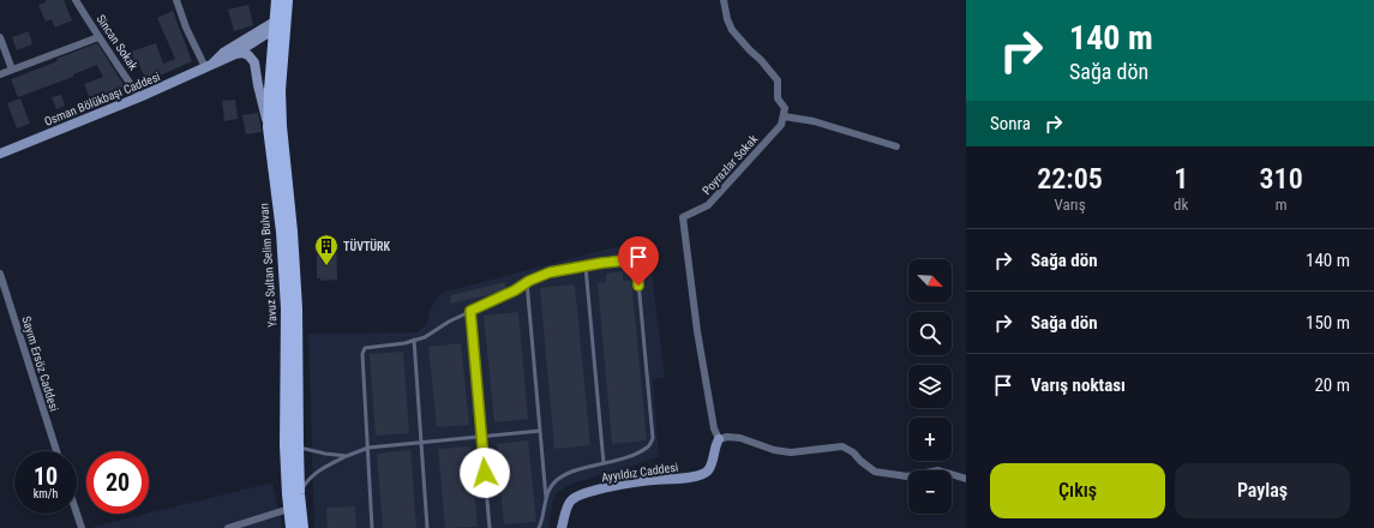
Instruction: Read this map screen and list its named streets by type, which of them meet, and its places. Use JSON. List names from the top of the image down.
{
  "streets": {
    "main road": ["Yavuz Sultan Selim Bulvarı"],
    "street": [
      "Sincan Sokak",
      "Osman Bölükbaşı Caddesi",
      "Poyrazlar Sokak",
      "Sayım Ersöz Caddesi",
      "Ayyıldız Caddesi"
    ]
  },
  "crossings": [
    ["Sincan Sokak", "Osman Bölükbaşı Caddesi"],
    ["Osman Bölükbaşı Caddesi", "Yavuz Sultan Selim Bulvarı"],
    ["Poyrazlar Sokak", "Ayyıldız Caddesi"]
  ],
  "places": {
    "building": ["TÜVTÜRK"]
  },
  "north": "bottom right",
  "page": {
    "turn": ["140 m", "Sağa dön"],
    "then": "Sonra",
    "eta": [
      "22:05",
      "Varış",
      "1",
      "dk",
      "310",
      "m"
    ],
    "list": [
      {
        "name": "Sağa dön",
        "value": "140 m"
      },
      {
        "name": "Sağa dön",
        "value": "150 m"
      },
      {
        "name": "Varış noktası",
        "value": "20 m"
      }
    ],
    "map_buttons": ["+", "−"],
    "speed": "10 km/h",
    "limit": "20",
    "buttons": ["Çıkış", "Paylaş"]
  }
}
